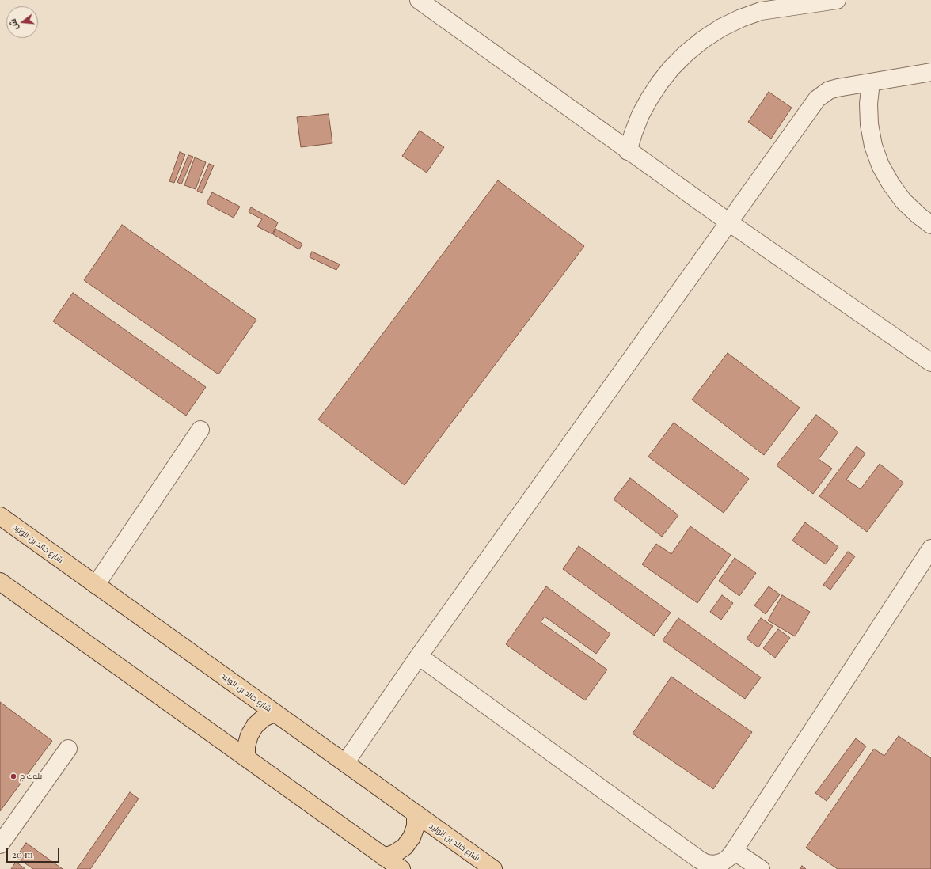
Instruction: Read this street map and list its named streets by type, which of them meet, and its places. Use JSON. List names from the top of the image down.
{
  "streets": {
    "main road": ["شارع خالد بن الوليد"]
  },
  "places": ["بلوك م"],
  "scale_bar": "20 m",
  "north": "left"
}
